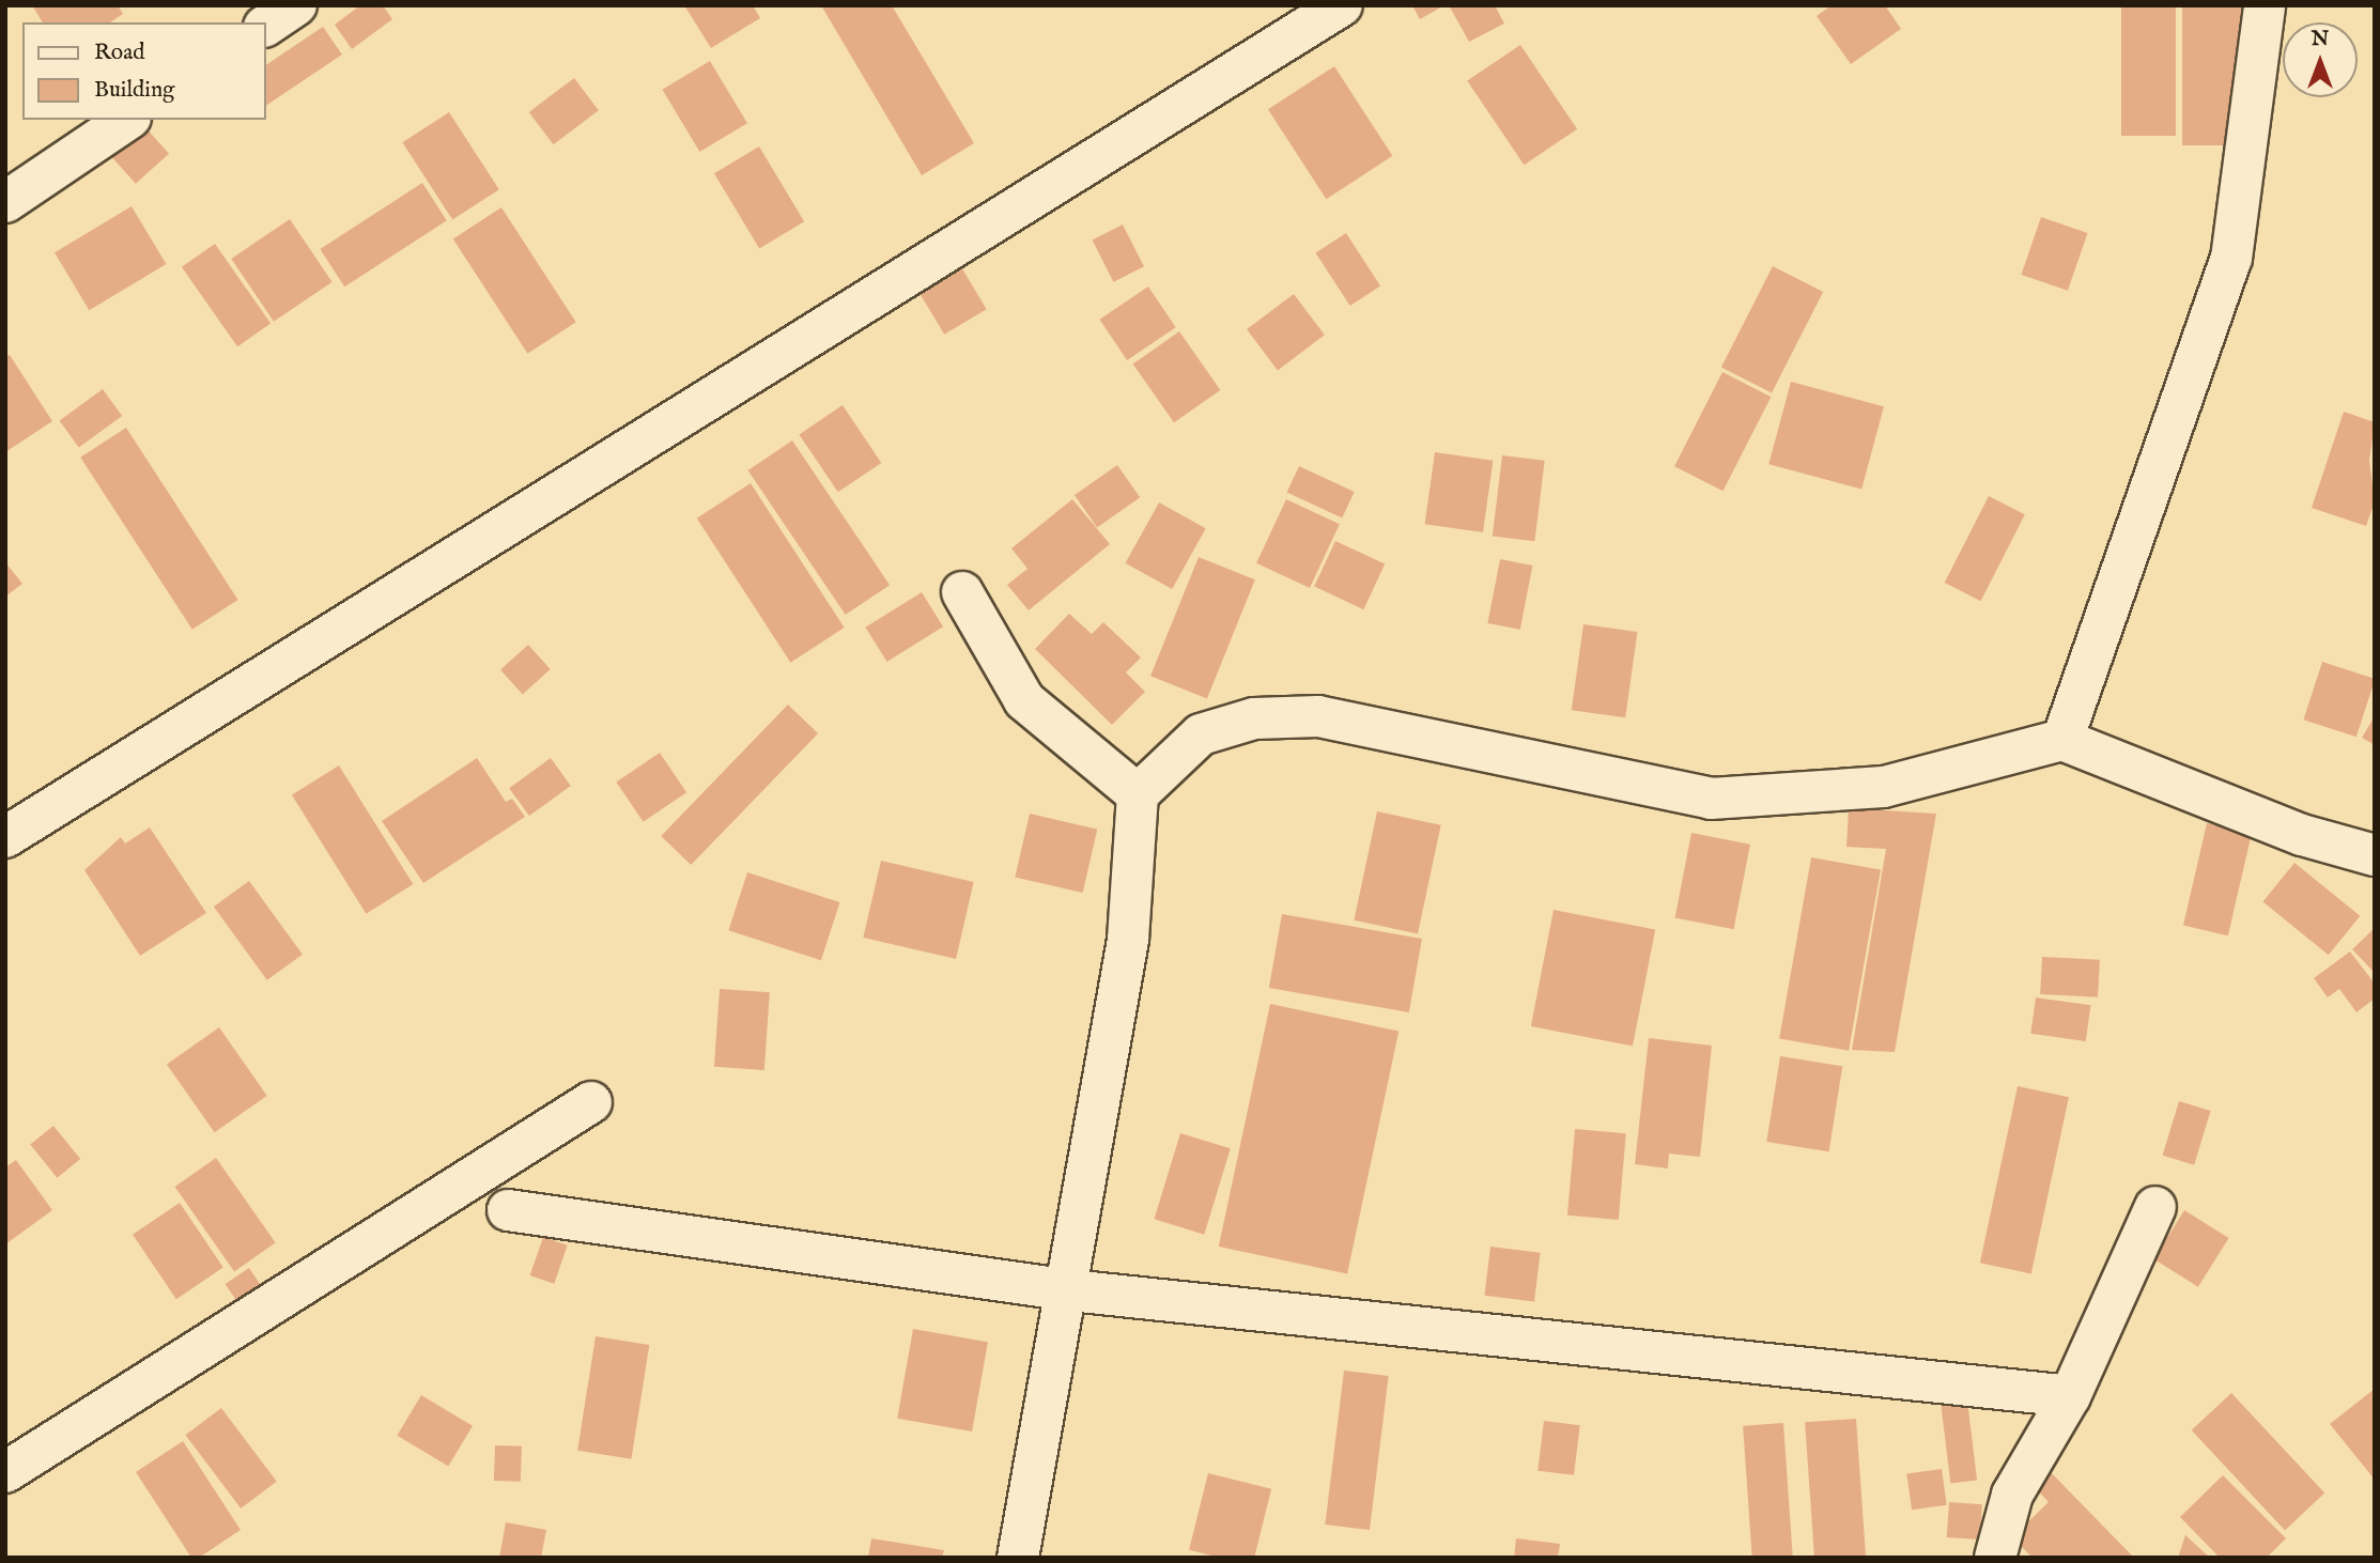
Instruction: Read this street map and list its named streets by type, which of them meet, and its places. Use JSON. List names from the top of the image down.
{
  "legend": ["Road", "Building"],
  "north": "top"
}
